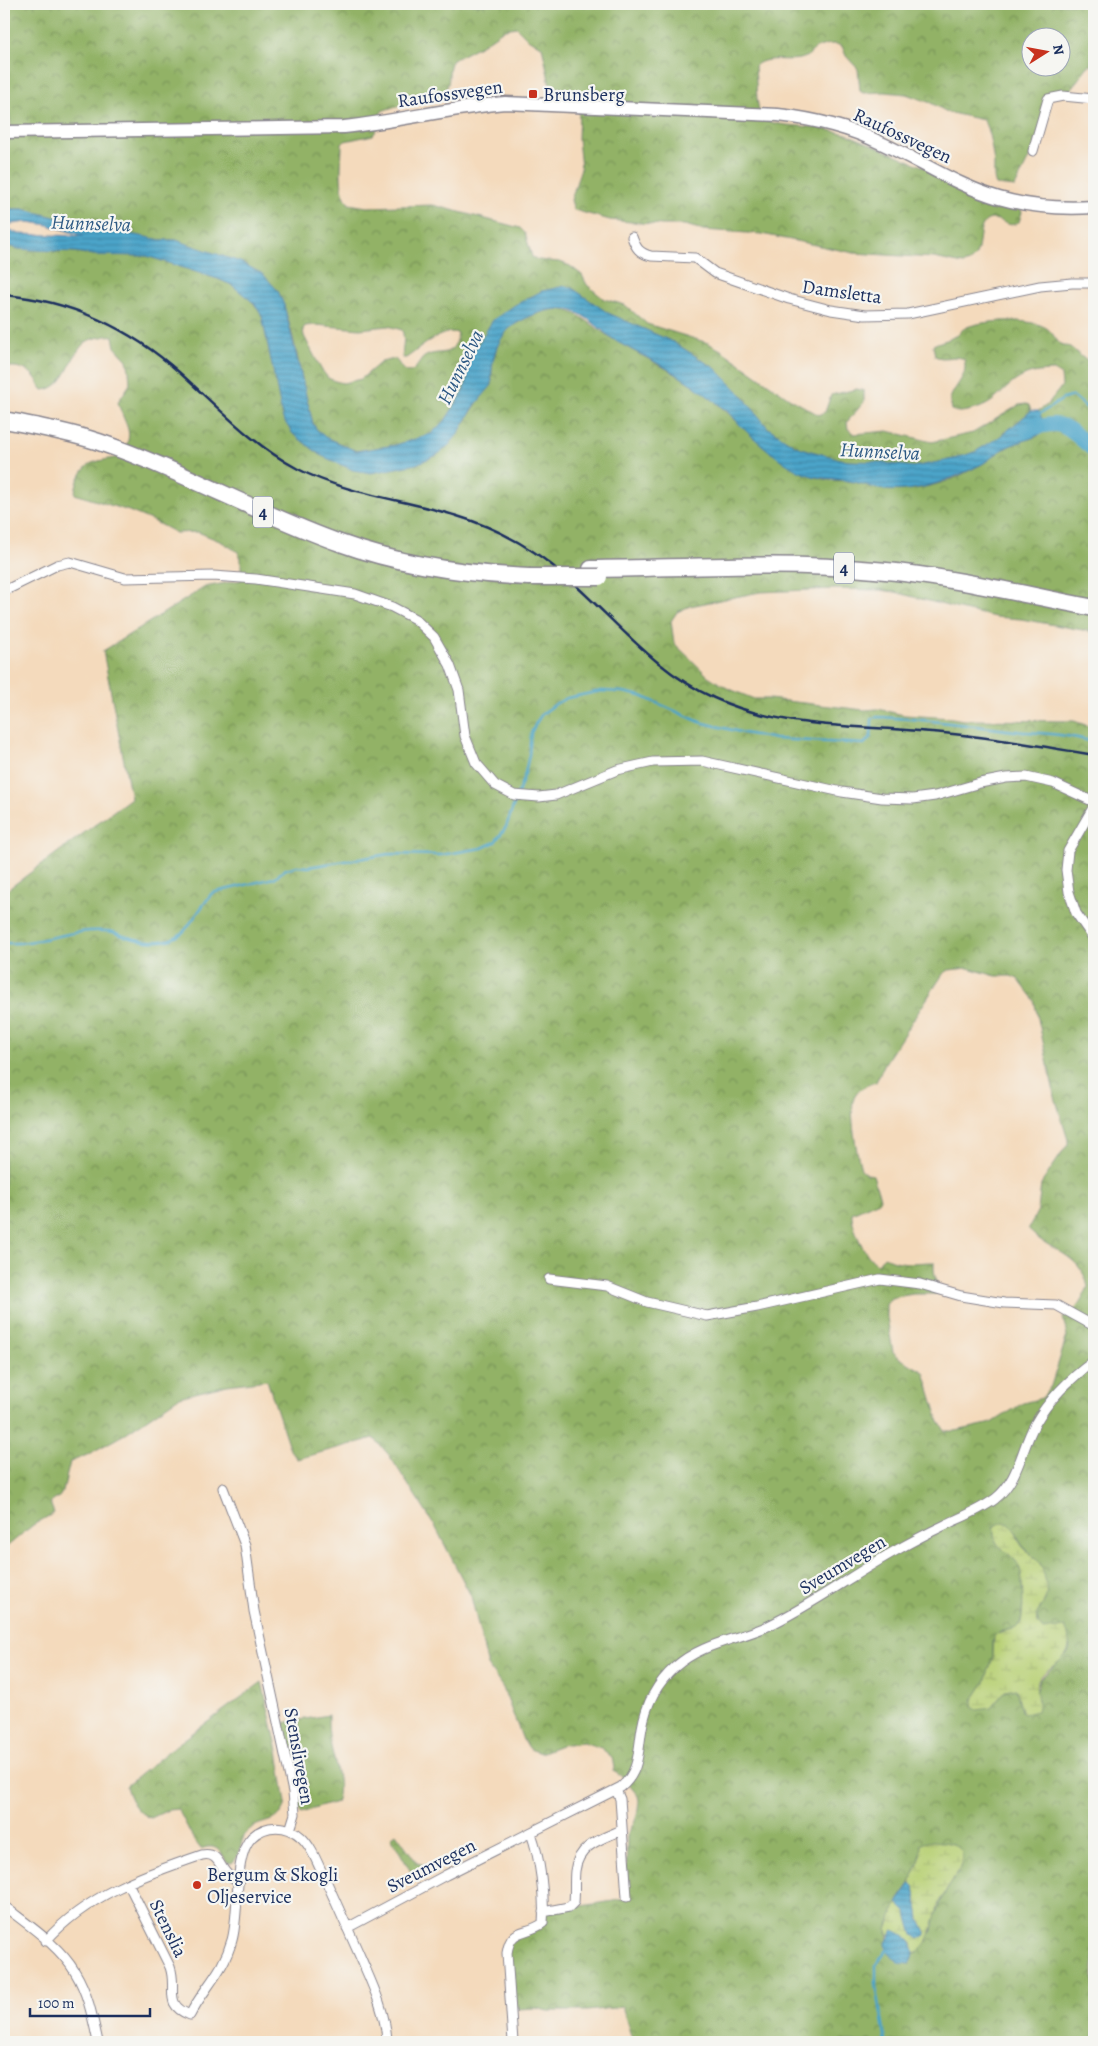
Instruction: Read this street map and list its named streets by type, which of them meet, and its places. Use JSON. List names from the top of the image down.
{
  "streets": {
    "highway": ["4"],
    "main road": ["Raufossvegen"],
    "street": [
      "Damsletta",
      "Sveumvegen",
      "Stenslivegen",
      "Stenslia"
    ]
  },
  "crossings": [
    ["Sveumvegen", "Stenslivegen"],
    ["Stenslivegen", "Stenslia"]
  ],
  "water": ["Hunnselva"],
  "places": {
    "transit": ["Brunsberg"],
    "other": ["Bergum & Skogli Oljeservice"]
  },
  "scale_bar": "100 m",
  "north": "right"
}
